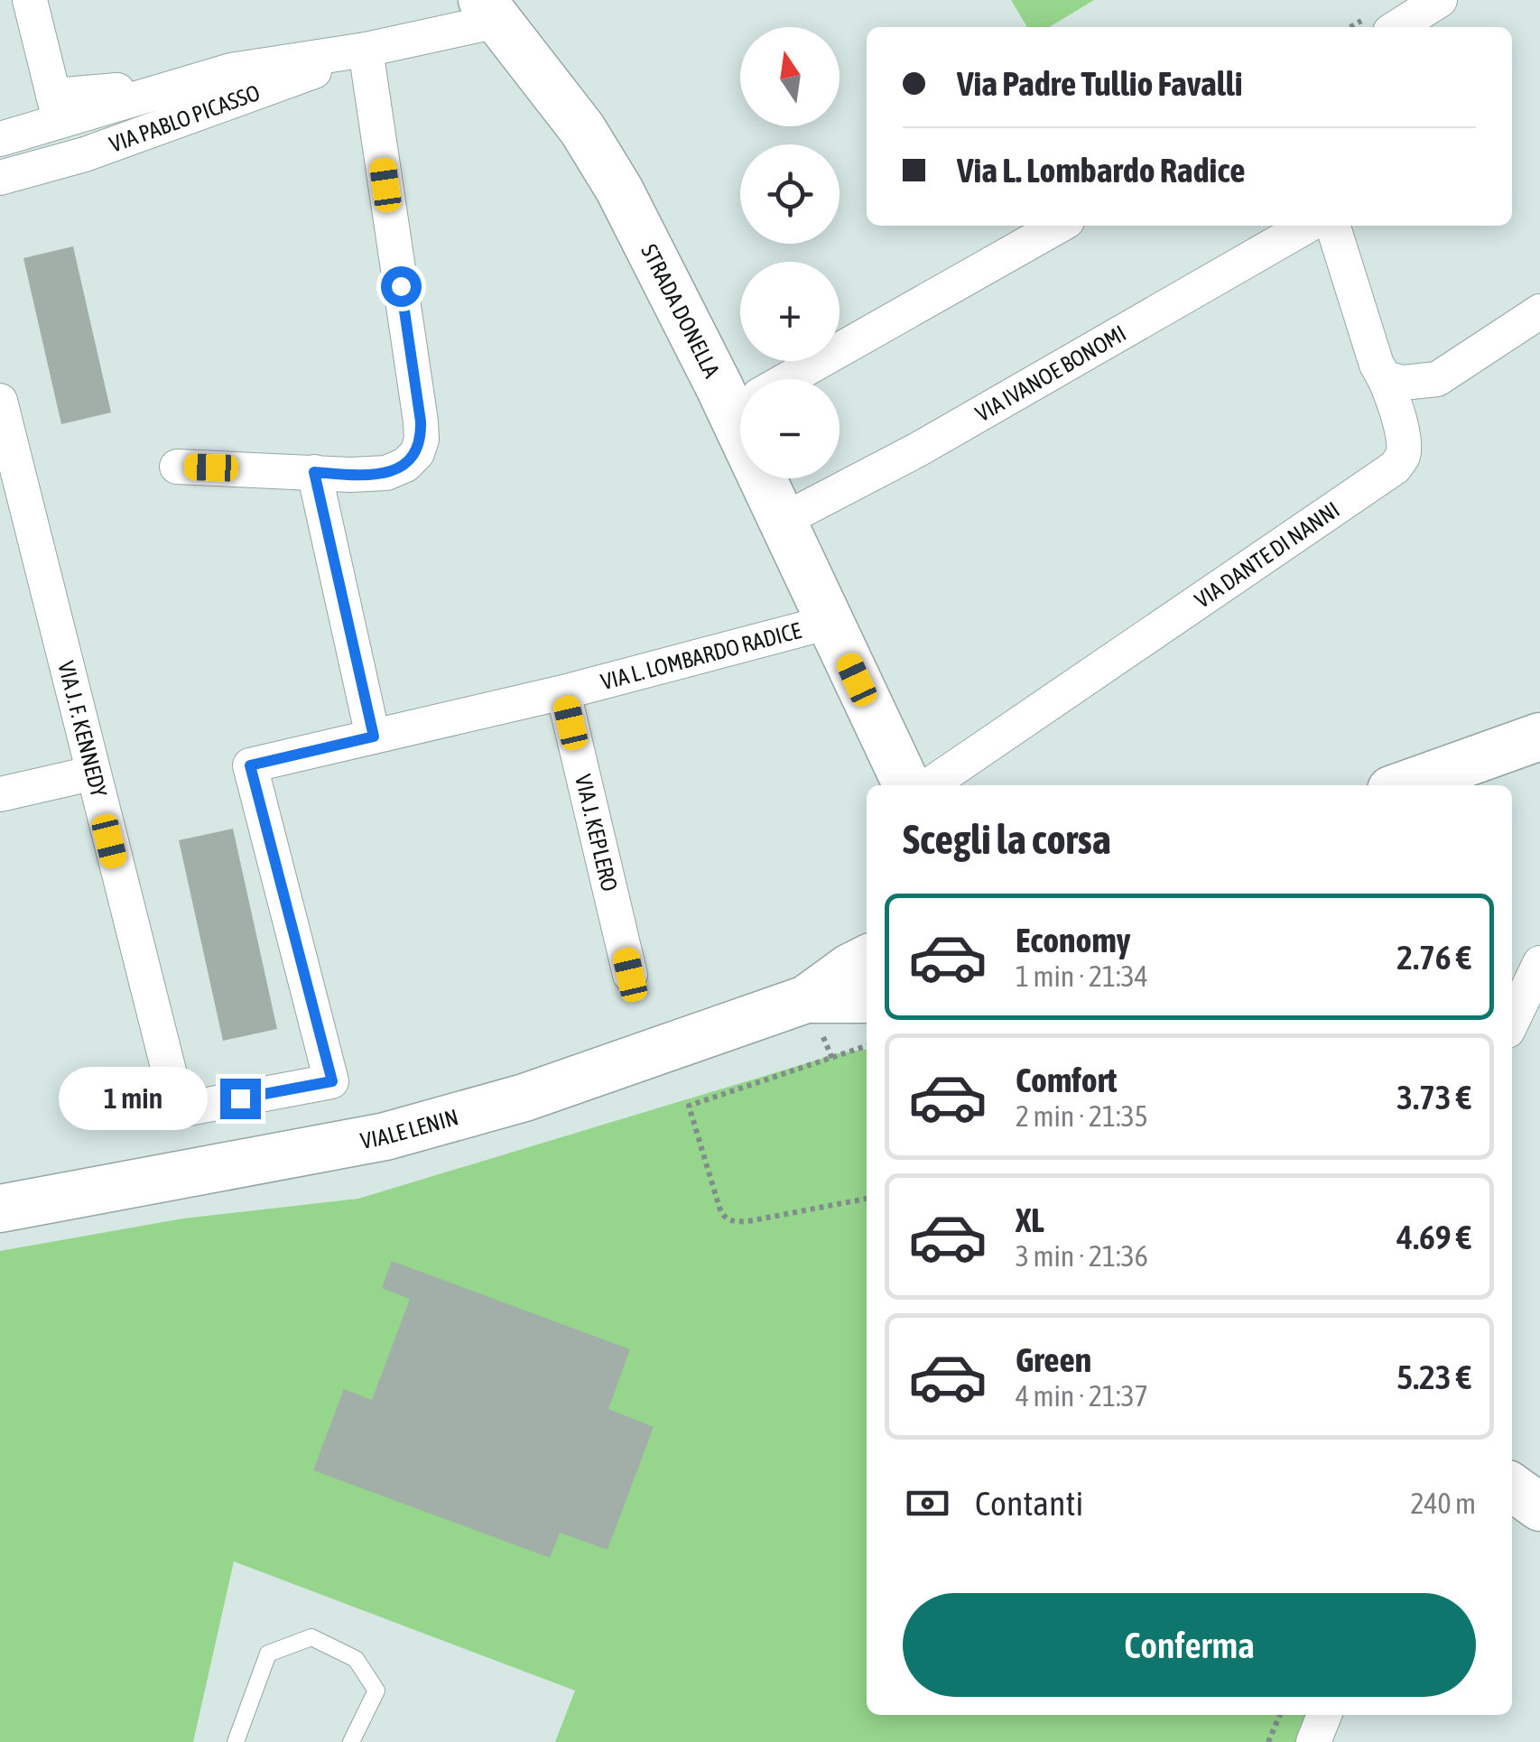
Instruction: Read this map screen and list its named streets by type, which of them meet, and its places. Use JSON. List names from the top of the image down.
{
  "streets": {
    "main road": ["STRADA DONELLA", "VIALE LENIN"],
    "street": [
      "VIA PABLO PICASSO",
      "VIA IVANOE BONOMI",
      "VIA DANTE DI NANNI",
      "VIA L. LOMBARDO RADICE",
      "VIA J. F. KENNEDY",
      "VIA J. KEPLERO"
    ]
  },
  "crossings": [
    ["VIA PABLO PICASSO", "STRADA DONELLA"],
    ["STRADA DONELLA", "VIA IVANOE BONOMI"],
    ["STRADA DONELLA", "VIA L. LOMBARDO RADICE"],
    ["VIA L. LOMBARDO RADICE", "VIA J. F. KENNEDY"],
    ["VIA L. LOMBARDO RADICE", "VIA J. KEPLERO"]
  ],
  "north": "top",
  "page": {
    "map_buttons": ["+", "−"],
    "banner": ["Via Padre Tullio Favalli", "Via L. Lombardo Radice"],
    "heading": "Scegli la corsa",
    "list": [
      {
        "name": "Economy",
        "note": "1 min · 21:34",
        "value": "2.76 €"
      },
      {
        "name": "Comfort",
        "note": "2 min · 21:35",
        "value": "3.73 €"
      },
      {
        "name": "XL",
        "note": "3 min · 21:36",
        "value": "4.69 €"
      },
      {
        "name": "Green",
        "note": "4 min · 21:37",
        "value": "5.23 €"
      }
    ],
    "bubble": "1 min",
    "pay": ["Contanti", "240 m"],
    "buttons": "Conferma"
  }
}
